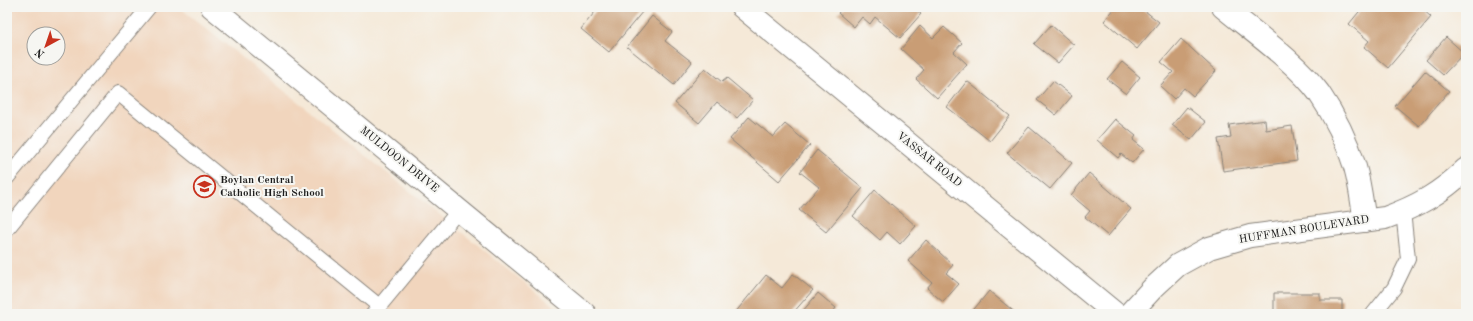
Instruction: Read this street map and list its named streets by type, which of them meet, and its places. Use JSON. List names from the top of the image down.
{
  "streets": {
    "street": ["MULDOON DRIVE", "VASSAR ROAD", "HUFFMAN BOULEVARD"]
  },
  "places": {
    "school or university": ["Boylan Central Catholic High School"]
  },
  "north": "bottom left"
}
